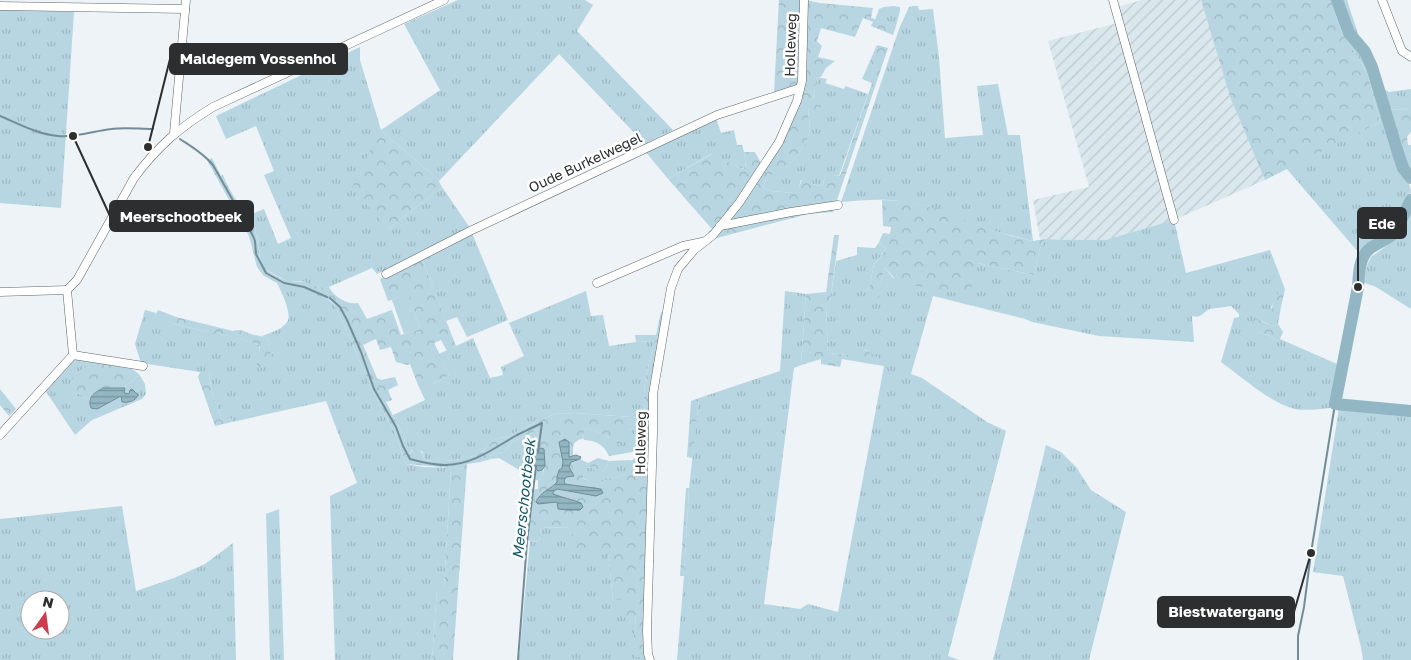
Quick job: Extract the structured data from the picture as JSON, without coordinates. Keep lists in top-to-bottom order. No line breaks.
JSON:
{"streets":{"street":["Holleweg","Oude Burkelwegel"]},"crossings":[["Holleweg","Oude Burkelwegel"]],"water":["Meerschootbeek"],"places":["Meerschootbeek","Maldegem Vossenhol","Ede","Biestwatergang"],"north":"top"}
